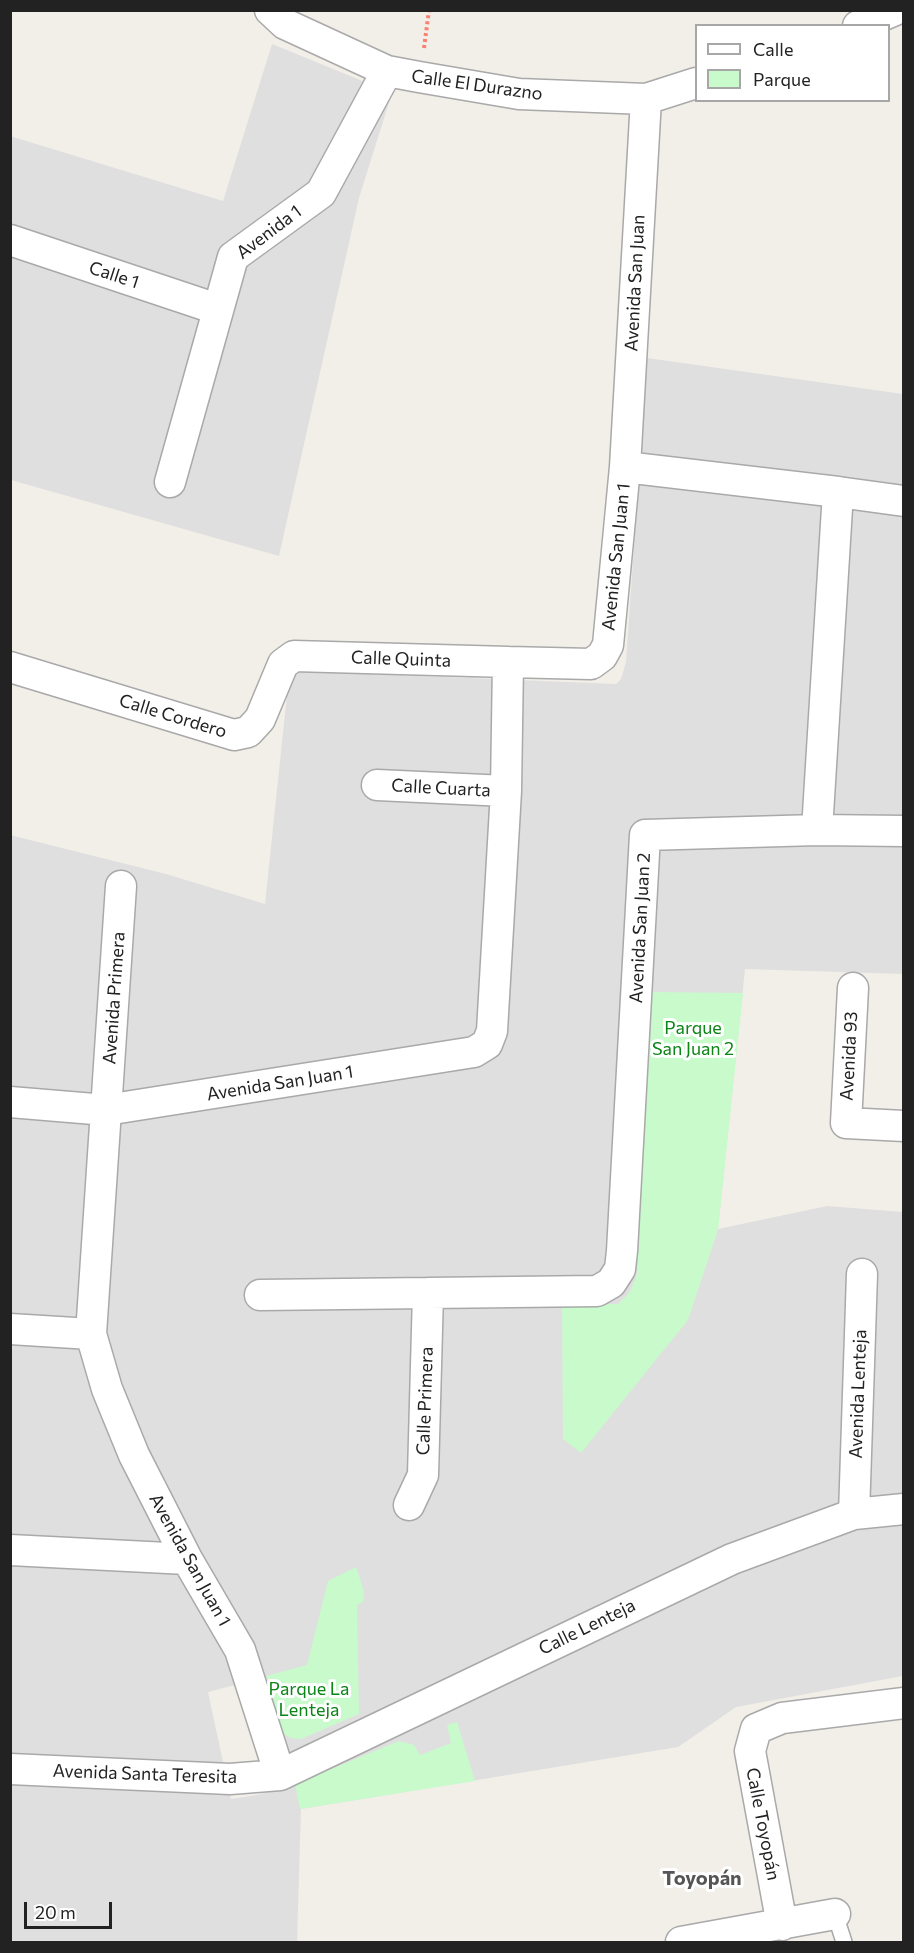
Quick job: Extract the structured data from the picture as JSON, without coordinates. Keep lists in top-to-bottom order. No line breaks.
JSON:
{"streets":{"street":["Calle El Durazno","Avenida 1","Calle 1","Avenida San Juan","Avenida San Juan 1","Calle Quinta","Calle Cordero","Calle Cuarta","Avenida San Juan 2","Avenida Primera","Avenida 93","Avenida Lenteja","Calle Primera","Calle Lenteja","Avenida Santa Teresita","Calle Toyopán"]},"crossings":[["Calle El Durazno","Avenida 1"],["Calle El Durazno","Avenida San Juan"],["Avenida 1","Calle 1"],["Avenida San Juan","Avenida San Juan 1"],["Avenida San Juan 1","Calle Quinta"],["Avenida San Juan 1","Calle Cuarta"],["Avenida San Juan 1","Avenida Primera"],["Avenida San Juan 1","Calle Lenteja"],["Avenida San Juan 1","Avenida Santa Teresita"],["Calle Quinta","Calle Cordero"],["Avenida San Juan 2","Calle Primera"],["Avenida Lenteja","Calle Lenteja"],["Calle Lenteja","Avenida Santa Teresita"]],"districts":["Toyopán"],"parks":["Parque San Juan 2","Parque La Lenteja"],"legend":["Calle","Parque"],"scale_bar":"20 m"}
